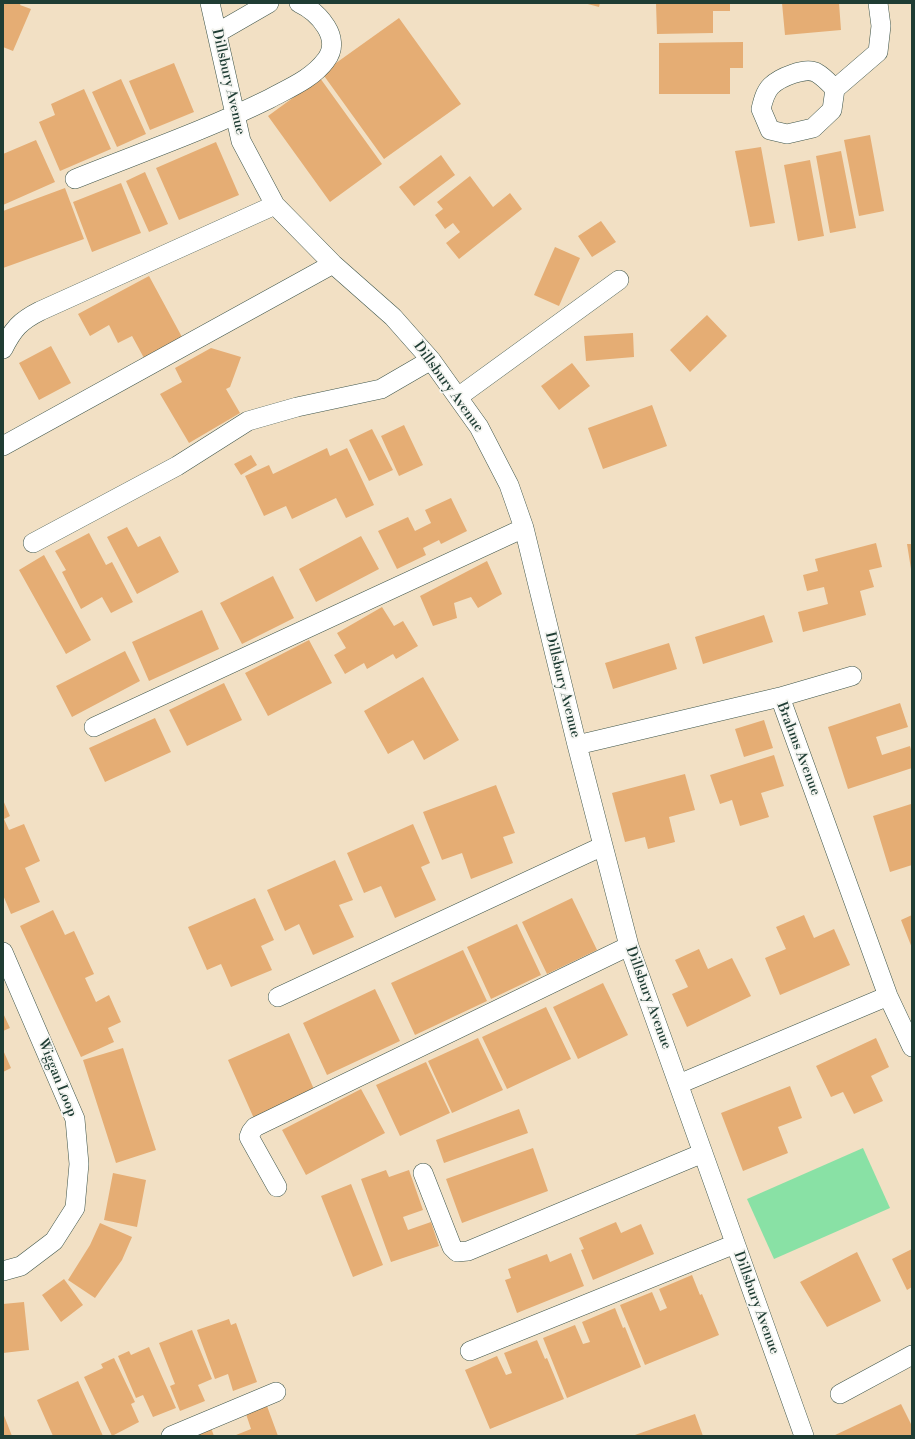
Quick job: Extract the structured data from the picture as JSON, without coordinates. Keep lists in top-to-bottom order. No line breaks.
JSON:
{"streets":{"street":["Dillsbury Avenue","Brahms Avenue","Wiggan Loop"]},"crossings":[["Dillsbury Avenue","Brahms Avenue"]]}
